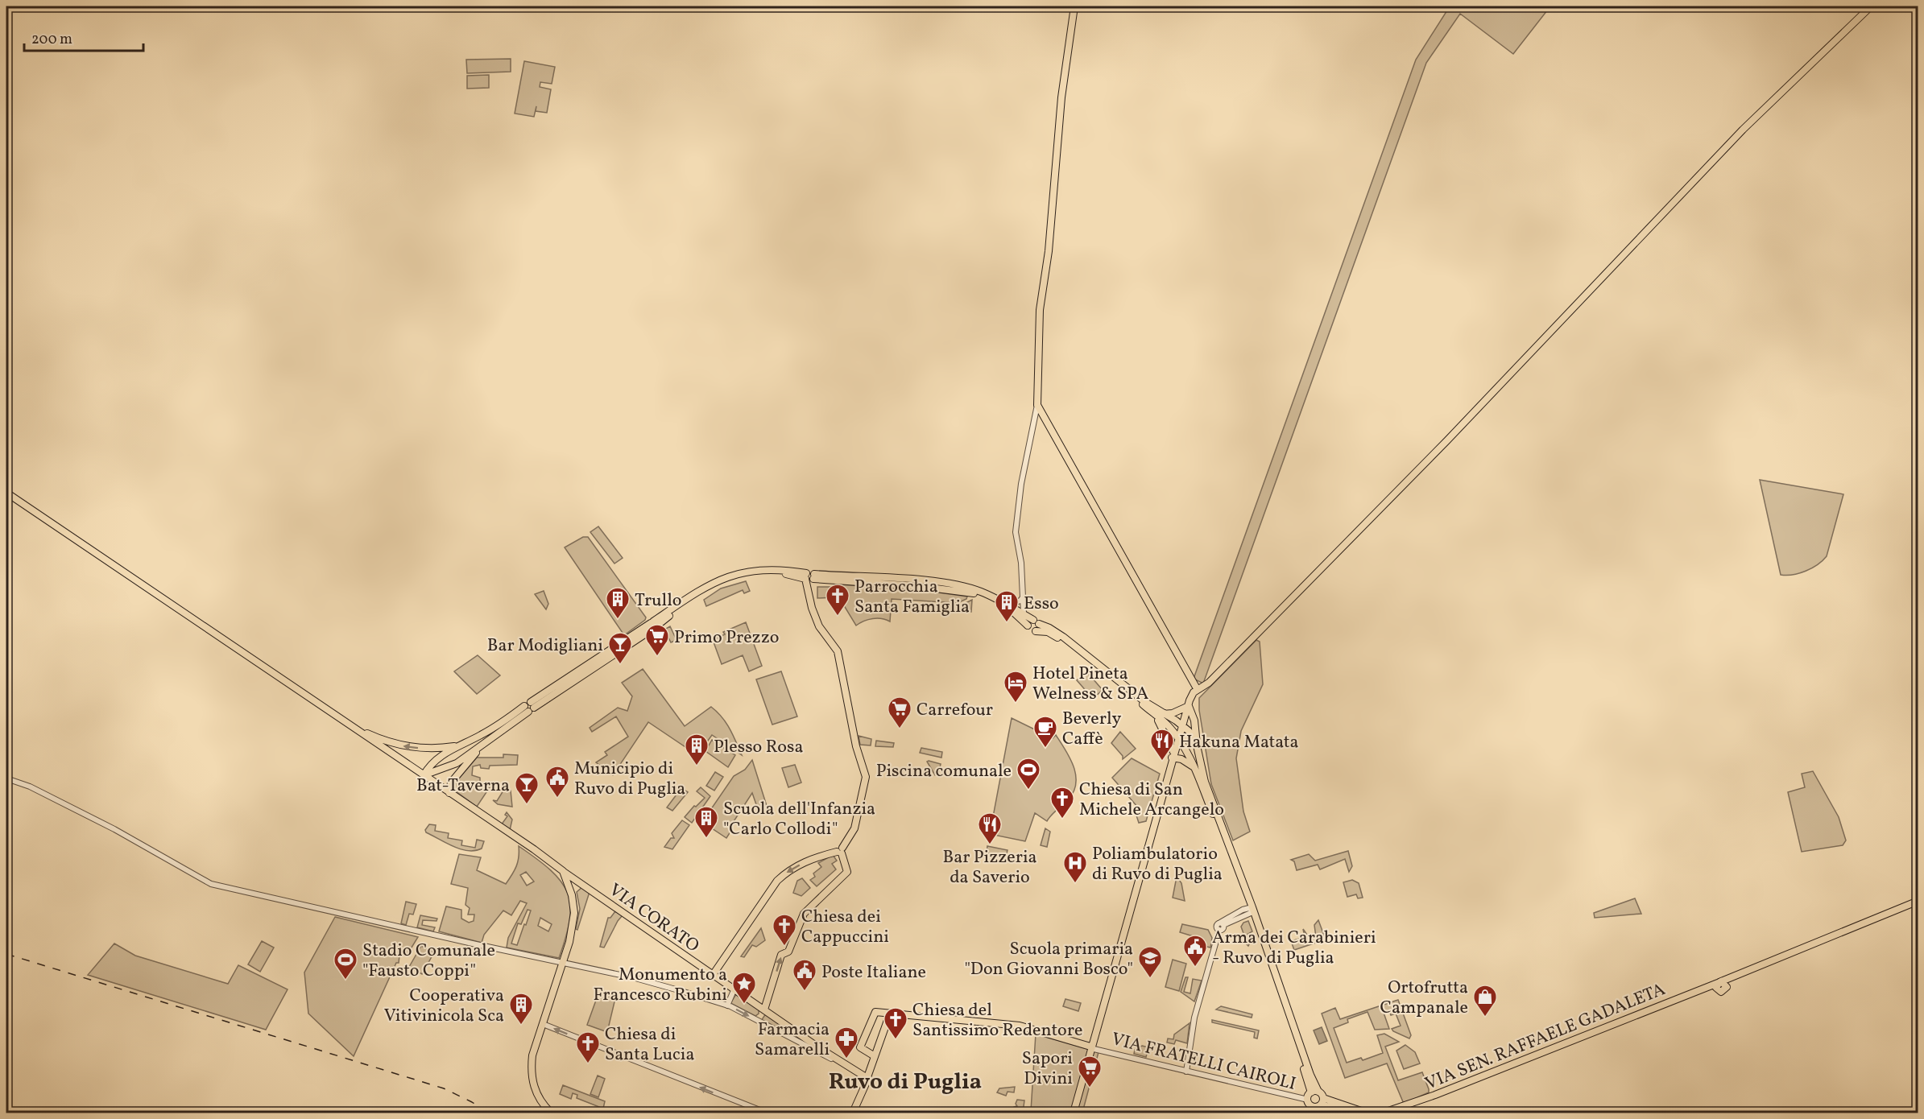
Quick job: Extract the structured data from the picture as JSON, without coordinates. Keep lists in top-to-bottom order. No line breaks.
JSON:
{"streets":{"main road":["VIA CORATO","VIA SEN. RAFFAELE GADALETA"],"street":["VIA FRATELLI CAIROLI"]},"districts":["Ruvo di Puglia"],"places":{"church":["Parrocchia Santa Famiglia","Chiesa di San Michele Arcangelo","Chiesa dei Cappuccini","Chiesa del Santissimo Redentore","Chiesa di Santa Lucia"],"building":["Trullo","Esso","Plesso Rosa","Scuola dell'Infanzia \"Carlo Collodi\"","Cooperativa Vitivinicola Sca"],"supermarket":["Primo Prezzo","Carrefour","Sapori Divini"],"bar":["Bar Modigliani","Bat-Taverna"],"hotel":["Hotel Pineta Welness & SPA"],"cafe":["Beverly Caffè"],"restaurant":["Hakuna Matata","Bar Pizzeria da Saverio"],"sports":["Piscina comunale","Stadio Comunale \"Fausto Coppi\""],"public building":["Municipio di Ruvo di Puglia","Arma dei Carabinieri - Ruvo di Puglia","Poste Italiane"],"hospital":["Poliambulatorio di Ruvo di Puglia"],"school or university":["Scuola primaria \"Don Giovanni Bosco\""],"place":["Monumento a Francesco Rubini"],"shop":["Ortofrutta Campanale"],"pharmacy":["Farmacia Samarelli"]},"scale_bar":"200 m"}
